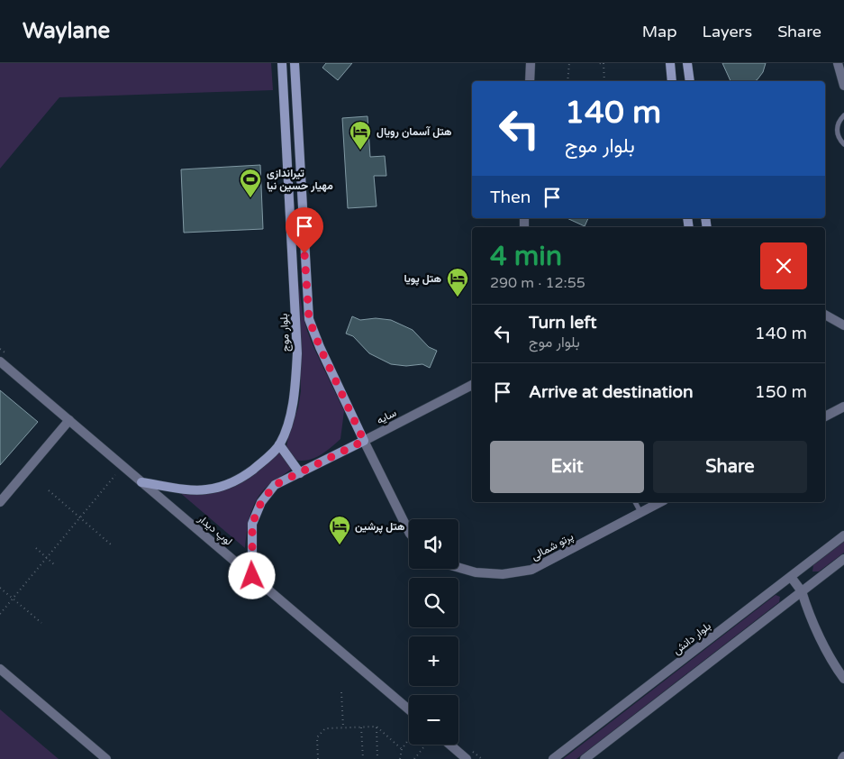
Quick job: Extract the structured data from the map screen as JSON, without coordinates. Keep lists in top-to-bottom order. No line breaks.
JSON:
{"streets":{"main road":["بلوار موج","سایه"],"street":["لوپ دیدار","پرتو شمالی","بلوار دانش"]},"crossings":[["بلوار موج","لوپ دیدار"],["سایه","لوپ دیدار"]],"places":{"hotel":["هتل آسمان رویال","هتل پویا","هتل پرشین"],"sports":["تیراندازی مهیار حسین نیا"]},"page":{"header":"Waylane","nav":["Map","Layers","Share"],"turn":["140 m","بلوار موج"],"then":"Then","heading":["4 min","290 m · 12:55"],"list":[{"name":"Turn left","note":"بلوار موج","value":"140 m"},{"name":"Arrive at destination","value":"150 m"}],"buttons":["Exit","Share"],"map_buttons":["+","−"]}}
